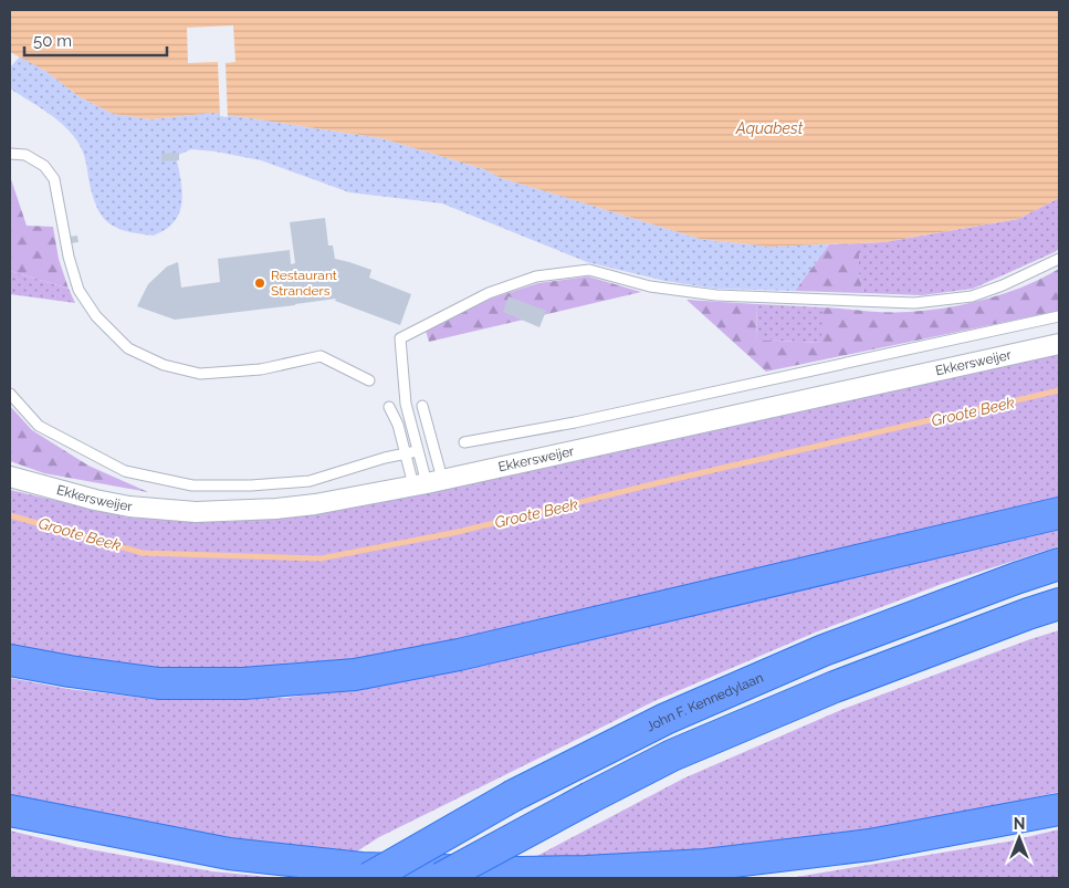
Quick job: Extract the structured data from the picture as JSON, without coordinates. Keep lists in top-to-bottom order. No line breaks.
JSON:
{"streets":{"highway":["John F. Kennedylaan"],"street":["Ekkersweijer"]},"water":["Aquabest","Groote Beek"],"places":["Restaurant Stranders"],"scale_bar":"50 m","north":"top"}
